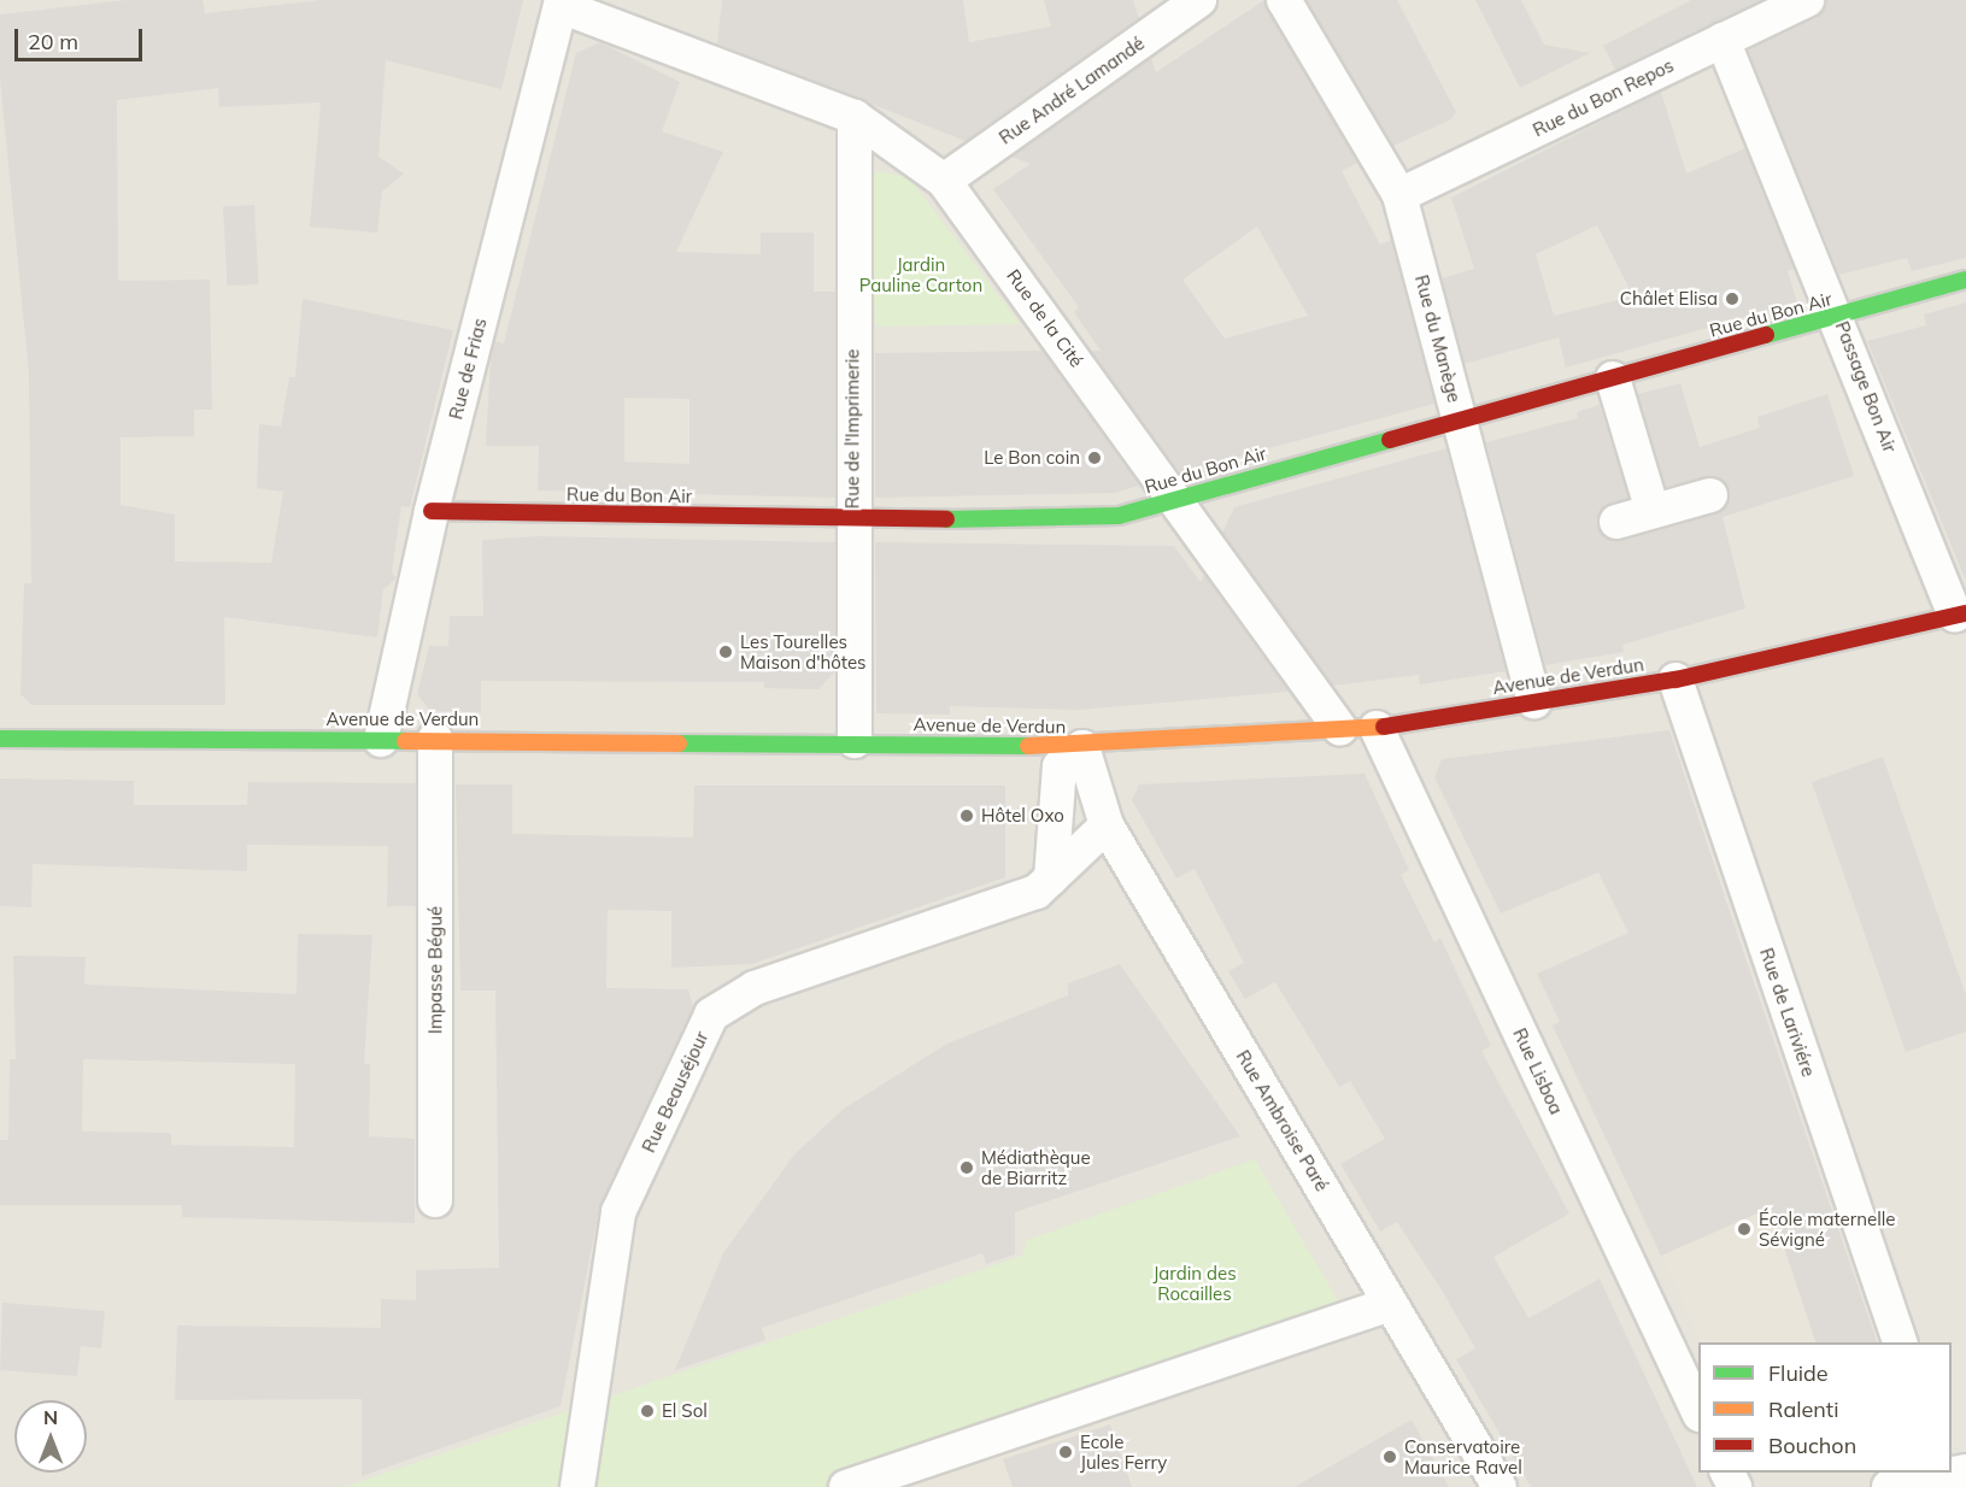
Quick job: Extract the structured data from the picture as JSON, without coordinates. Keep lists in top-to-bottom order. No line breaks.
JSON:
{"streets":{"main road":["Rue du Bon Air","Avenue de Verdun"],"street":["Rue André Lamandé","Rue du Bon Repos","Rue de la Cité","Rue du Manège","Rue de Frias","Passage Bon Air","Rue de l'Imprimerie","Impasse Bégué","Rue de Lariviére","Rue Lisboa","Rue Beauséjour","Rue Ambroise Paré"]},"crossings":[["Rue André Lamandé","Rue de la Cité"],["Rue du Bon Repos","Rue du Manège"],["Rue du Bon Repos","Passage Bon Air"],["Rue du Bon Air","Rue de la Cité"],["Rue du Bon Air","Rue du Manège"],["Rue du Bon Air","Rue de Frias"],["Rue du Bon Air","Passage Bon Air"],["Rue du Bon Air","Rue de l'Imprimerie"],["Rue de la Cité","Rue de Frias"],["Rue de la Cité","Rue de l'Imprimerie"],["Rue de la Cité","Avenue de Verdun"],["Rue du Manège","Avenue de Verdun"],["Rue de Frias","Avenue de Verdun"],["Passage Bon Air","Avenue de Verdun"],["Rue de l'Imprimerie","Avenue de Verdun"],["Avenue de Verdun","Impasse Bégué"],["Avenue de Verdun","Rue de Lariviére"],["Avenue de Verdun","Rue Lisboa"],["Avenue de Verdun","Rue Ambroise Paré"],["Rue Beauséjour","Rue Ambroise Paré"]],"parks":["Jardin Pauline Carton","Jardin des Rocailles"],"places":["Châlet Elisa","Le Bon coin","Les Tourelles Maison d'hôtes","Hôtel Oxo","Médiathèque de Biarritz","École maternelle Sévigné","El Sol","Ecole Jules Ferry","Conservatoire Maurice Ravel"],"legend":["Fluide","Ralenti","Bouchon"],"scale_bar":"20 m","north":"top"}
